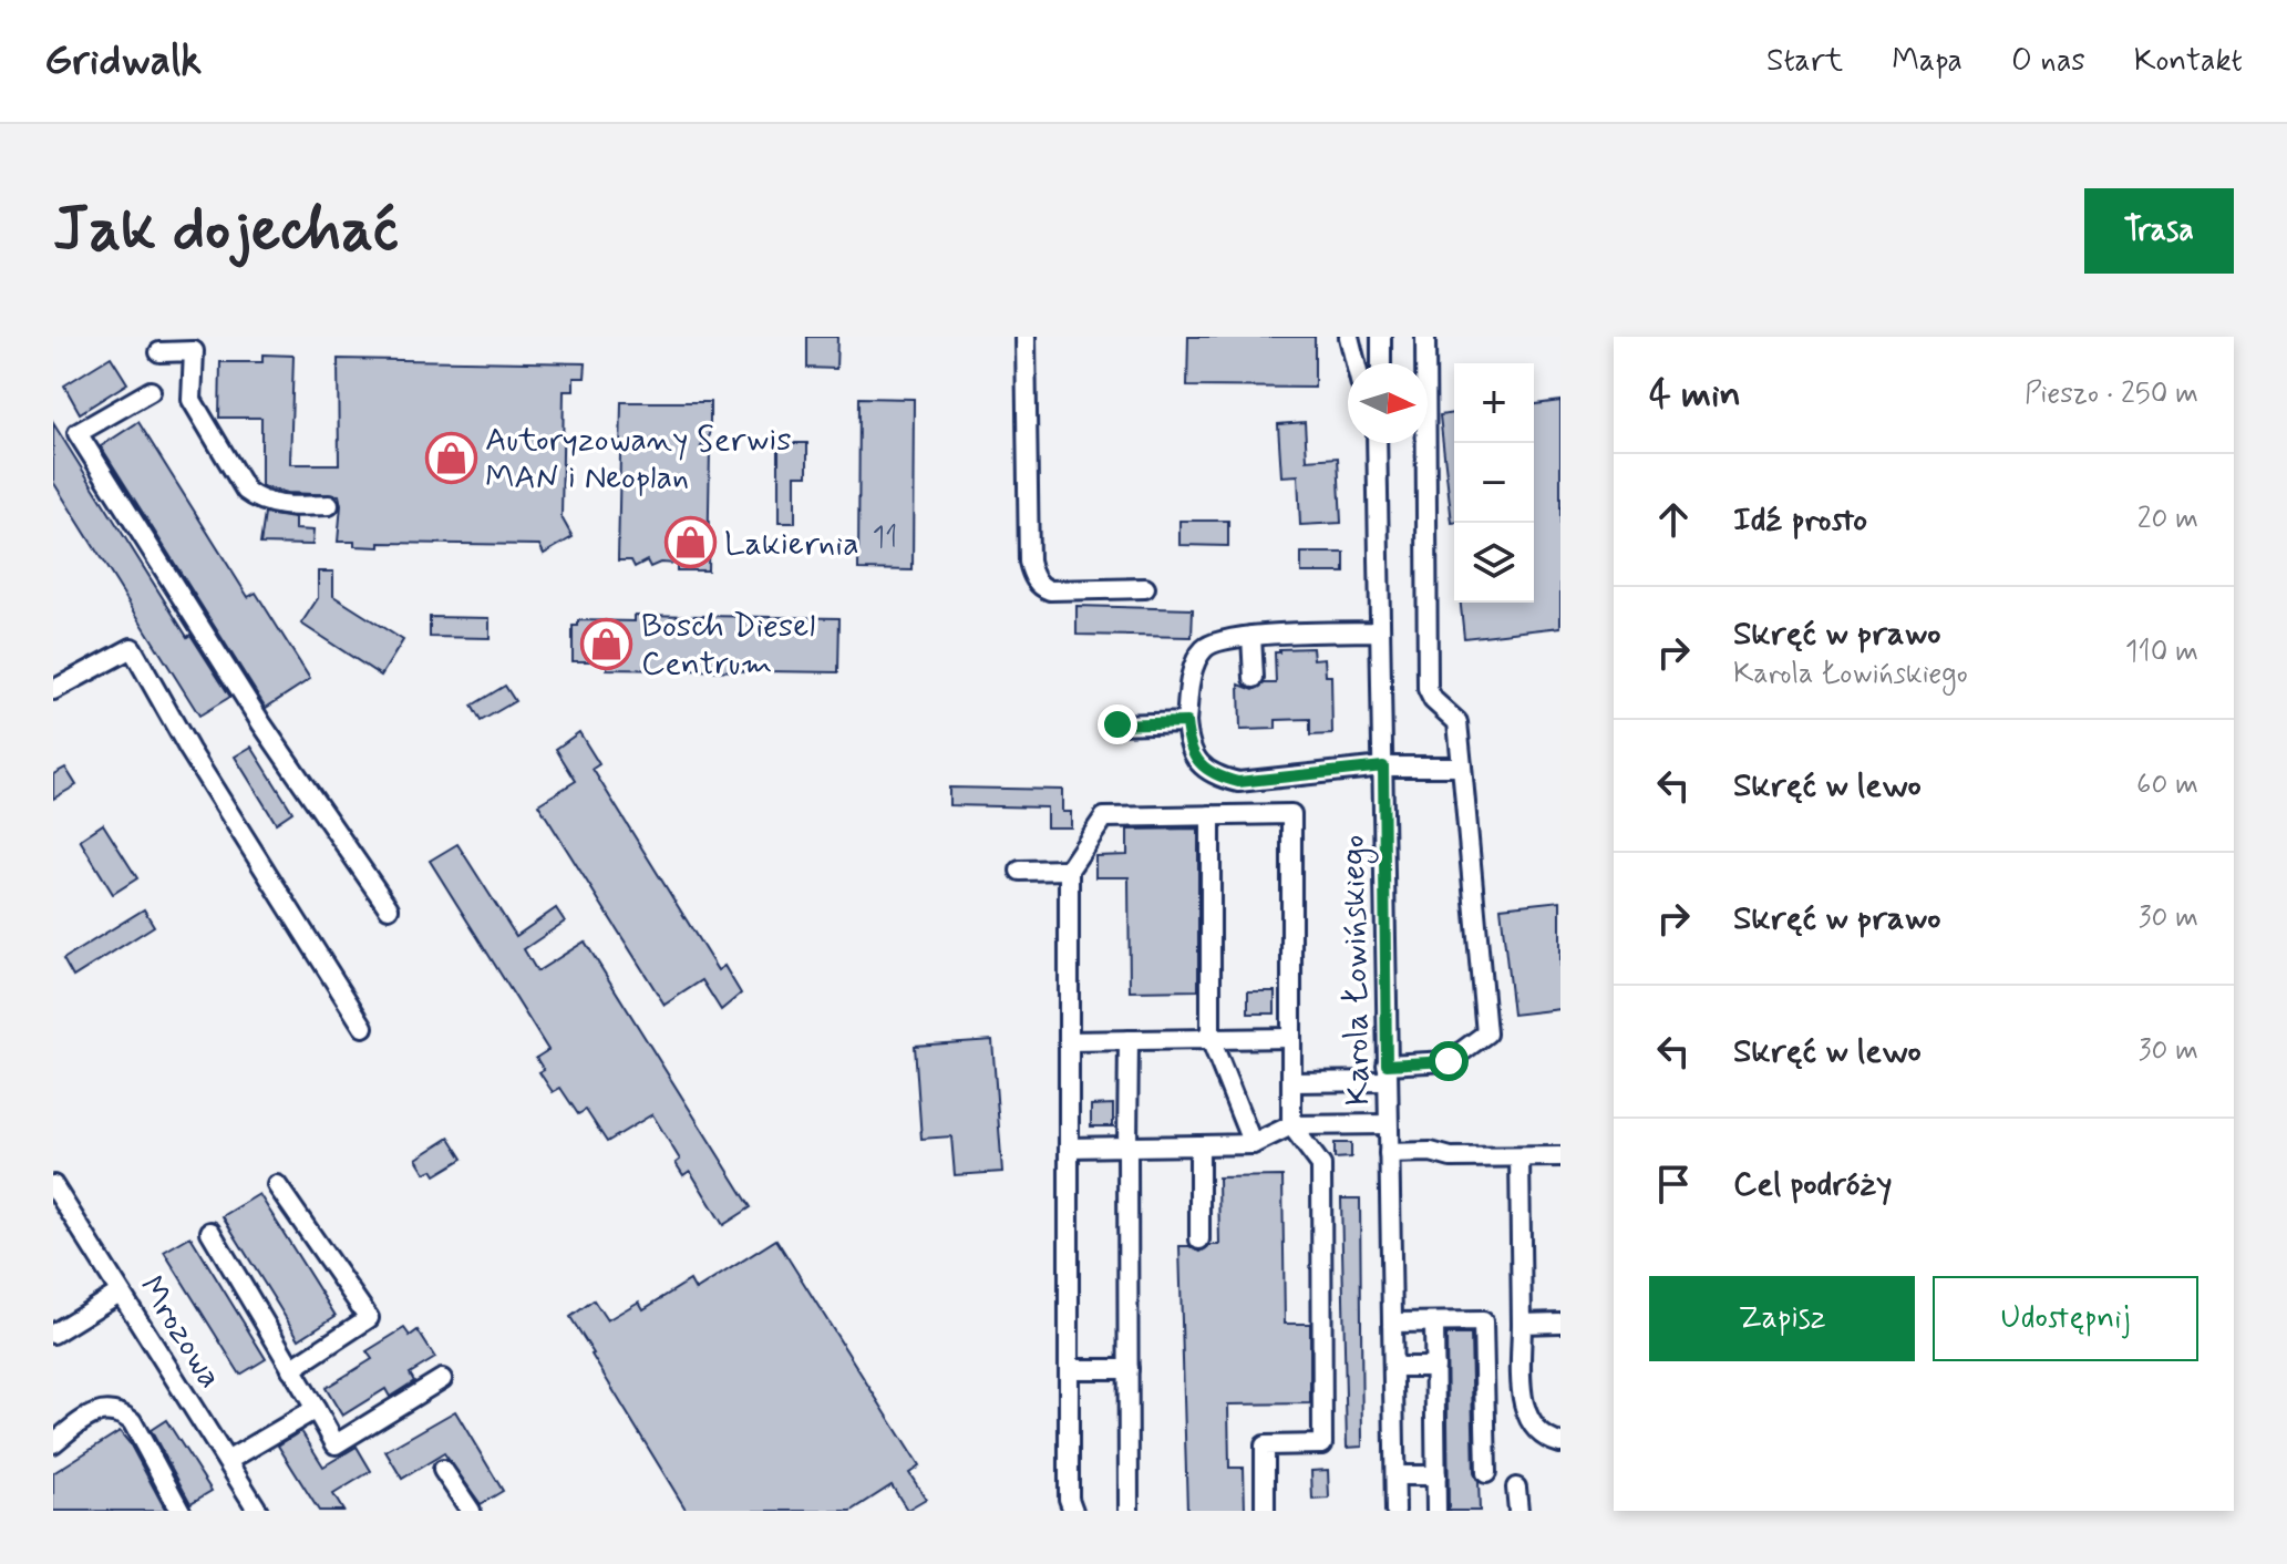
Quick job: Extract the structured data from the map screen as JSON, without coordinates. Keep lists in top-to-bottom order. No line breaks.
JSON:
{"streets":{"street":["Karola Łowińskiego","Mrozowa"]},"places":{"shop":["Autoryzowany Serwis MAN i Neoplan","Lakiernia","Bosch Diesel Centrum"]},"house_numbers":["11"],"north":"right","page":{"header":"Gridwalk","nav":["Start","Mapa","O nas","Kontakt"],"buttons":["Trasa",["Zapisz","Udostępnij"]],"title":"Jak dojechać","heading":["4 min","Pieszo · 250 m"],"map_buttons":["+","−"],"list":[["Idź prosto","20 m"],["Skręć w prawo","Karola Łowińskiego","110 m"],["Skręć w lewo","60 m"],["Skręć w prawo","30 m"],["Skręć w lewo","30 m"],"Cel podróży"]}}
